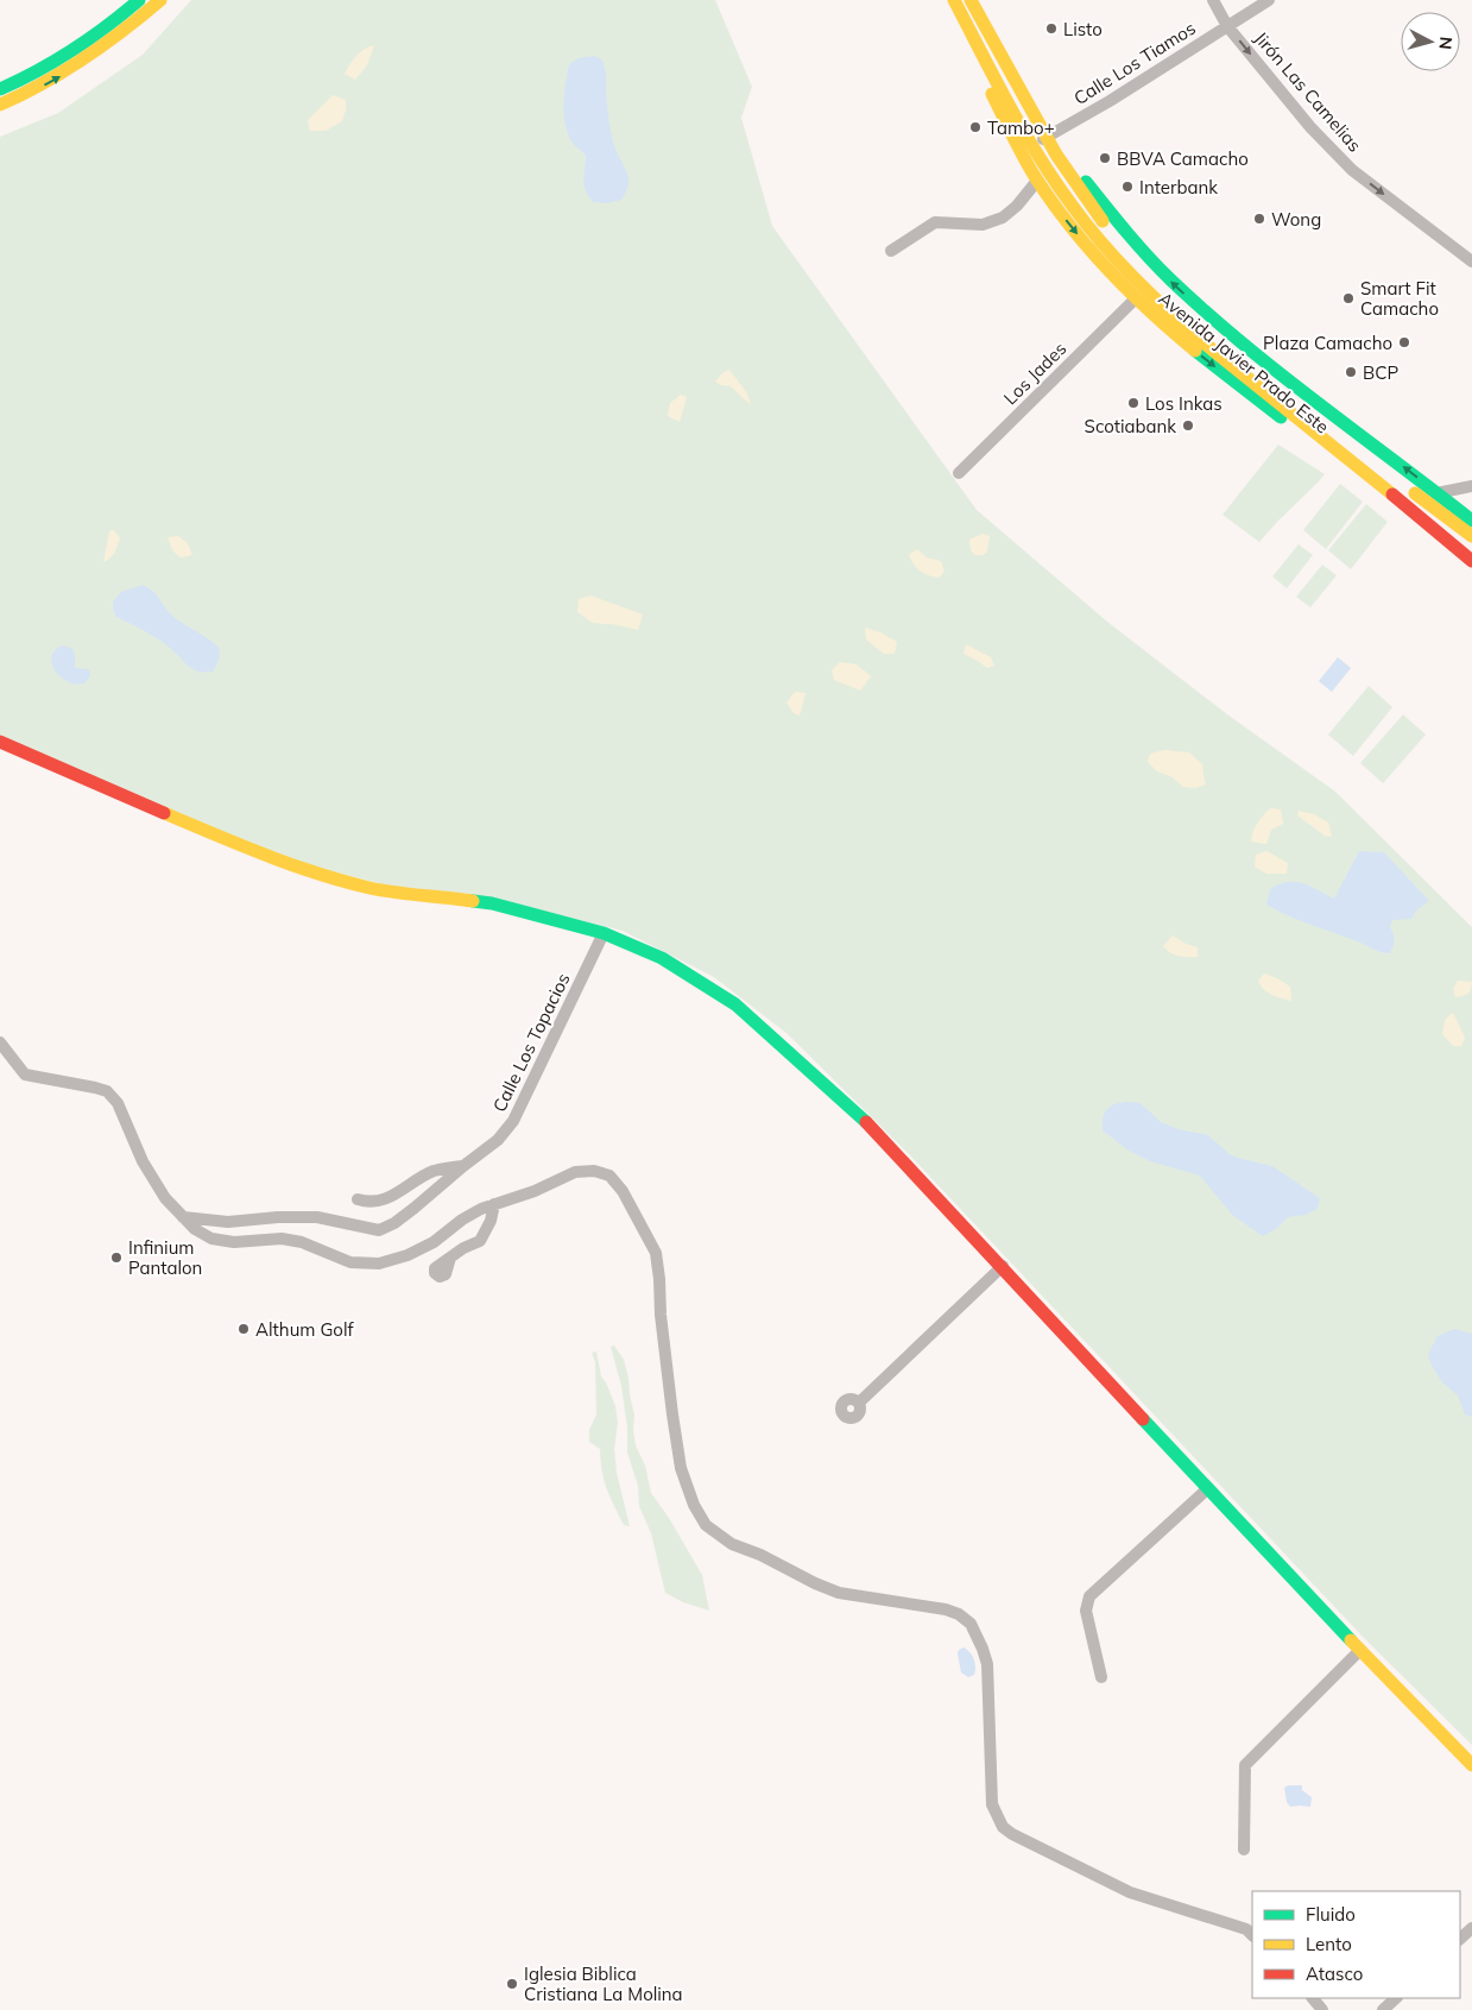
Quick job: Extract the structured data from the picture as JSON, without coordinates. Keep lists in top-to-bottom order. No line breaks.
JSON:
{"streets":{"main road":["Avenida Javier Prado Este"],"street":["Calle Los Tiamos","Jirón Las Camelias","Los Jades","Calle Los Topacios"]},"crossings":[["Calle Los Tiamos","Jirón Las Camelias"],["Calle Los Tiamos","Avenida Javier Prado Este"],["Avenida Javier Prado Este","Los Jades"]],"one_way":["Jirón Las Camelias"],"places":["Listo","Tambo+","BBVA Camacho","Interbank","Wong","Smart Fit Camacho","Plaza Camacho","BCP","Los Inkas","Scotiabank","Infinium Pantalon","Althum Golf","Iglesia Biblica Cristiana La Molina"],"legend":["Fluido","Lento","Atasco"],"north":"right"}
